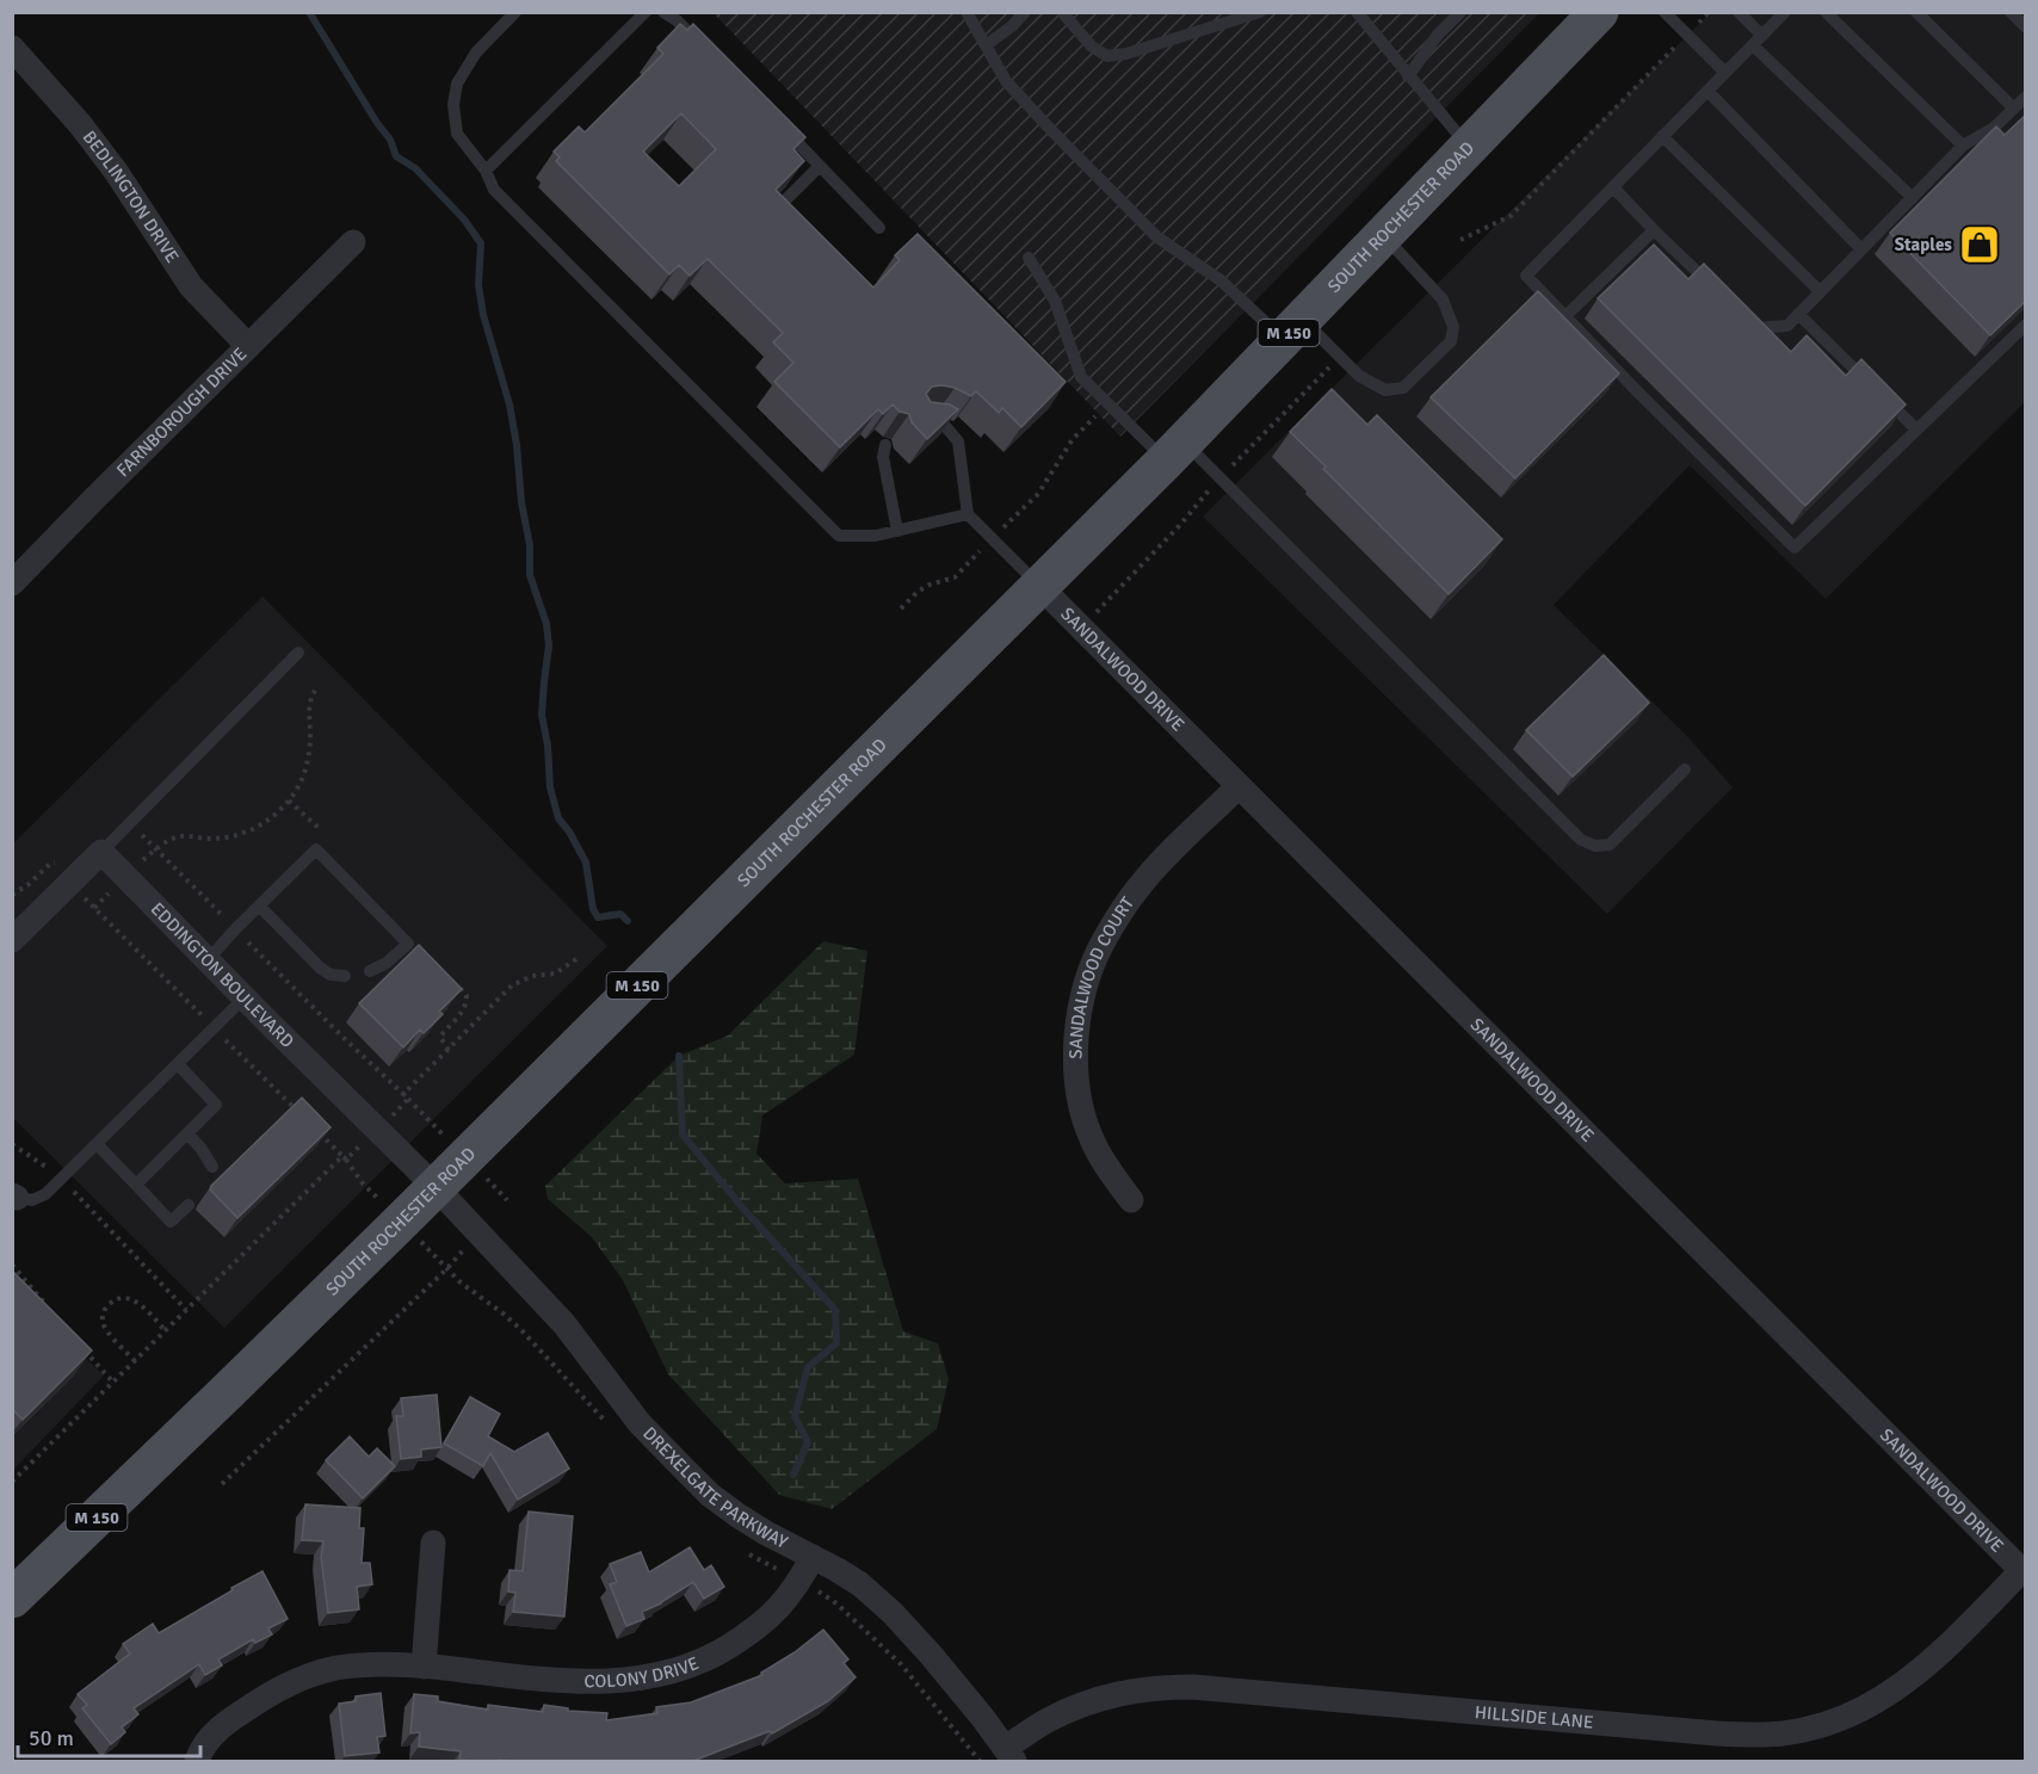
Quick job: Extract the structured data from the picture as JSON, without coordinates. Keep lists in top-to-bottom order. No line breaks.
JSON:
{"streets":{"main road":["SOUTH ROCHESTER ROAD","M 150"],"street":["BEDLINGTON DRIVE","FARNBOROUGH DRIVE","SANDALWOOD DRIVE","EDDINGTON BOULEVARD","SANDALWOOD COURT","DREXELGATE PARKWAY","COLONY DRIVE","HILLSIDE LANE"]},"crossings":[["BEDLINGTON DRIVE","FARNBOROUGH DRIVE"],["SOUTH ROCHESTER ROAD","SANDALWOOD DRIVE"],["SOUTH ROCHESTER ROAD","EDDINGTON BOULEVARD"],["SOUTH ROCHESTER ROAD","DREXELGATE PARKWAY"],["SANDALWOOD DRIVE","SANDALWOOD COURT"],["SANDALWOOD DRIVE","HILLSIDE LANE"],["EDDINGTON BOULEVARD","DREXELGATE PARKWAY"],["DREXELGATE PARKWAY","COLONY DRIVE"],["DREXELGATE PARKWAY","HILLSIDE LANE"]],"places":{"shop":["Staples"]},"scale_bar":"50 m"}
